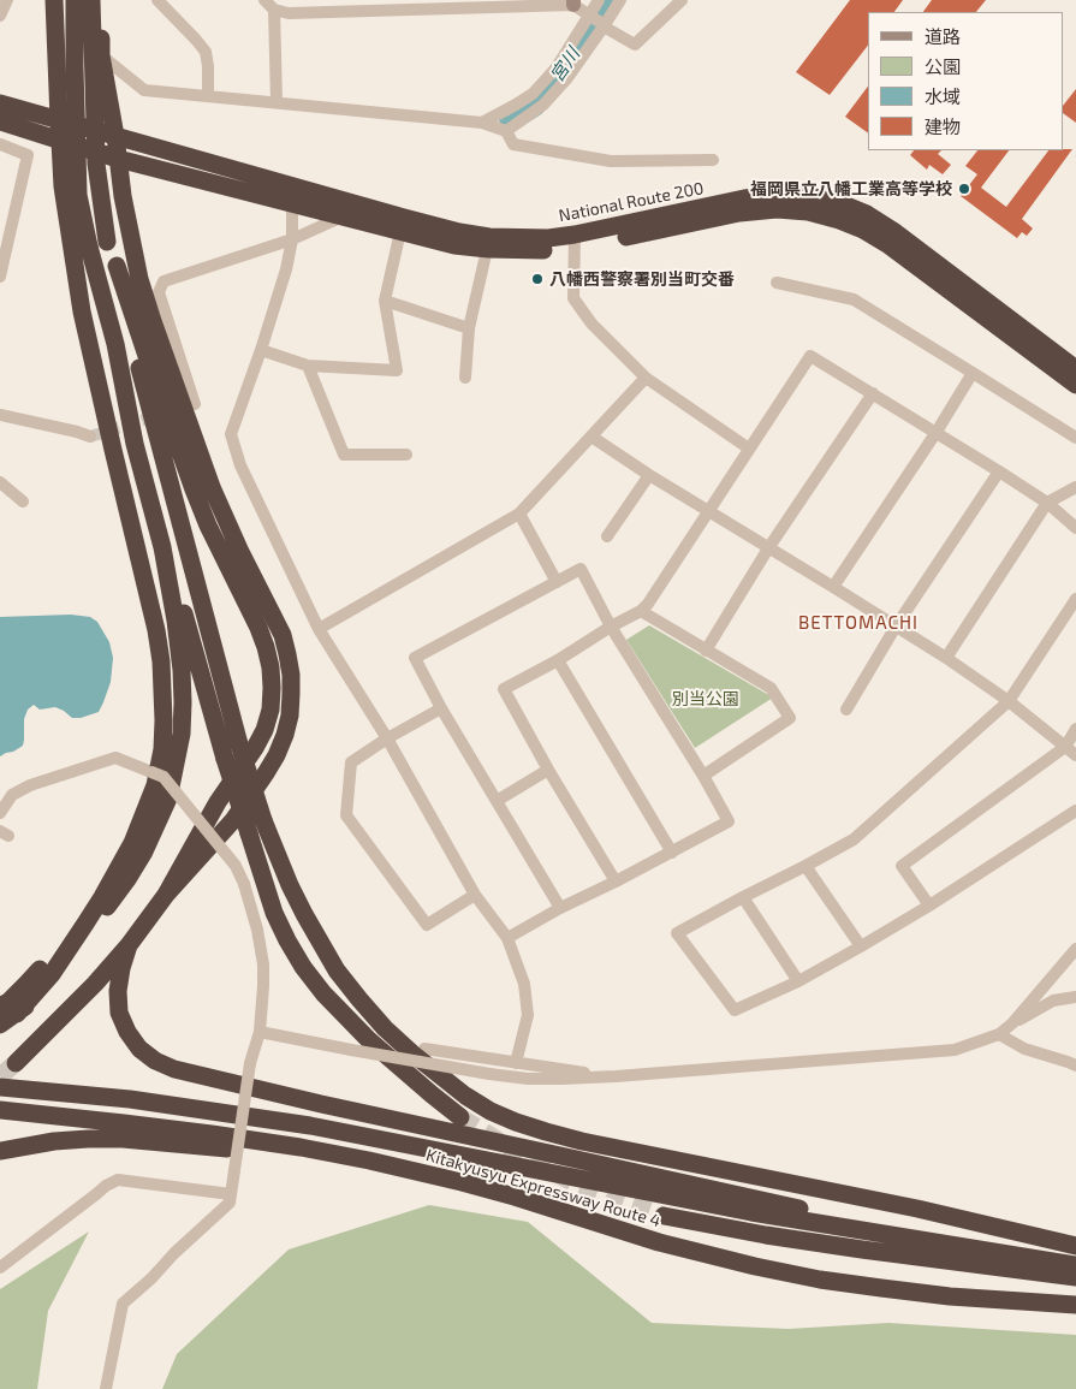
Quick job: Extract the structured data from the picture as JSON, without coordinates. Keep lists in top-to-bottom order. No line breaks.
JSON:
{"streets":{"highway":["National Route 200","Kitakyusyu Expressway Route 4"]},"districts":["BETTOMACHI"],"water":["宮川"],"parks":["別当公園"],"places":["福岡県立八幡工業高等学校","八幡西警察署別当町交番"],"legend":["道路","公園","水域","建物"]}
